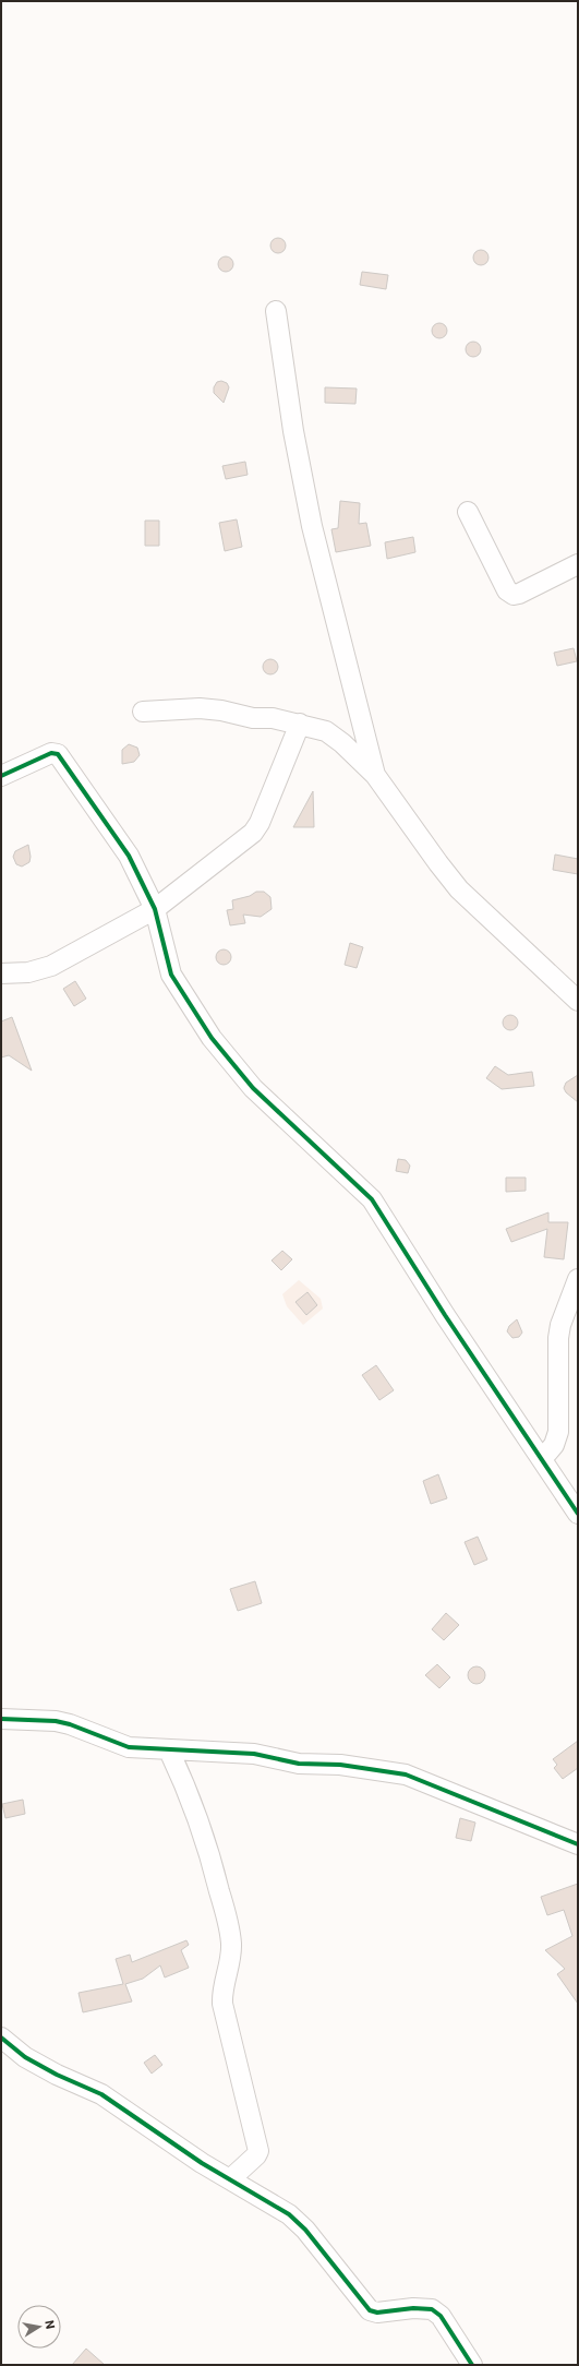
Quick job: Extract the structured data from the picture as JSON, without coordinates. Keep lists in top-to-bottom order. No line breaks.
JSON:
{"north":"right"}
